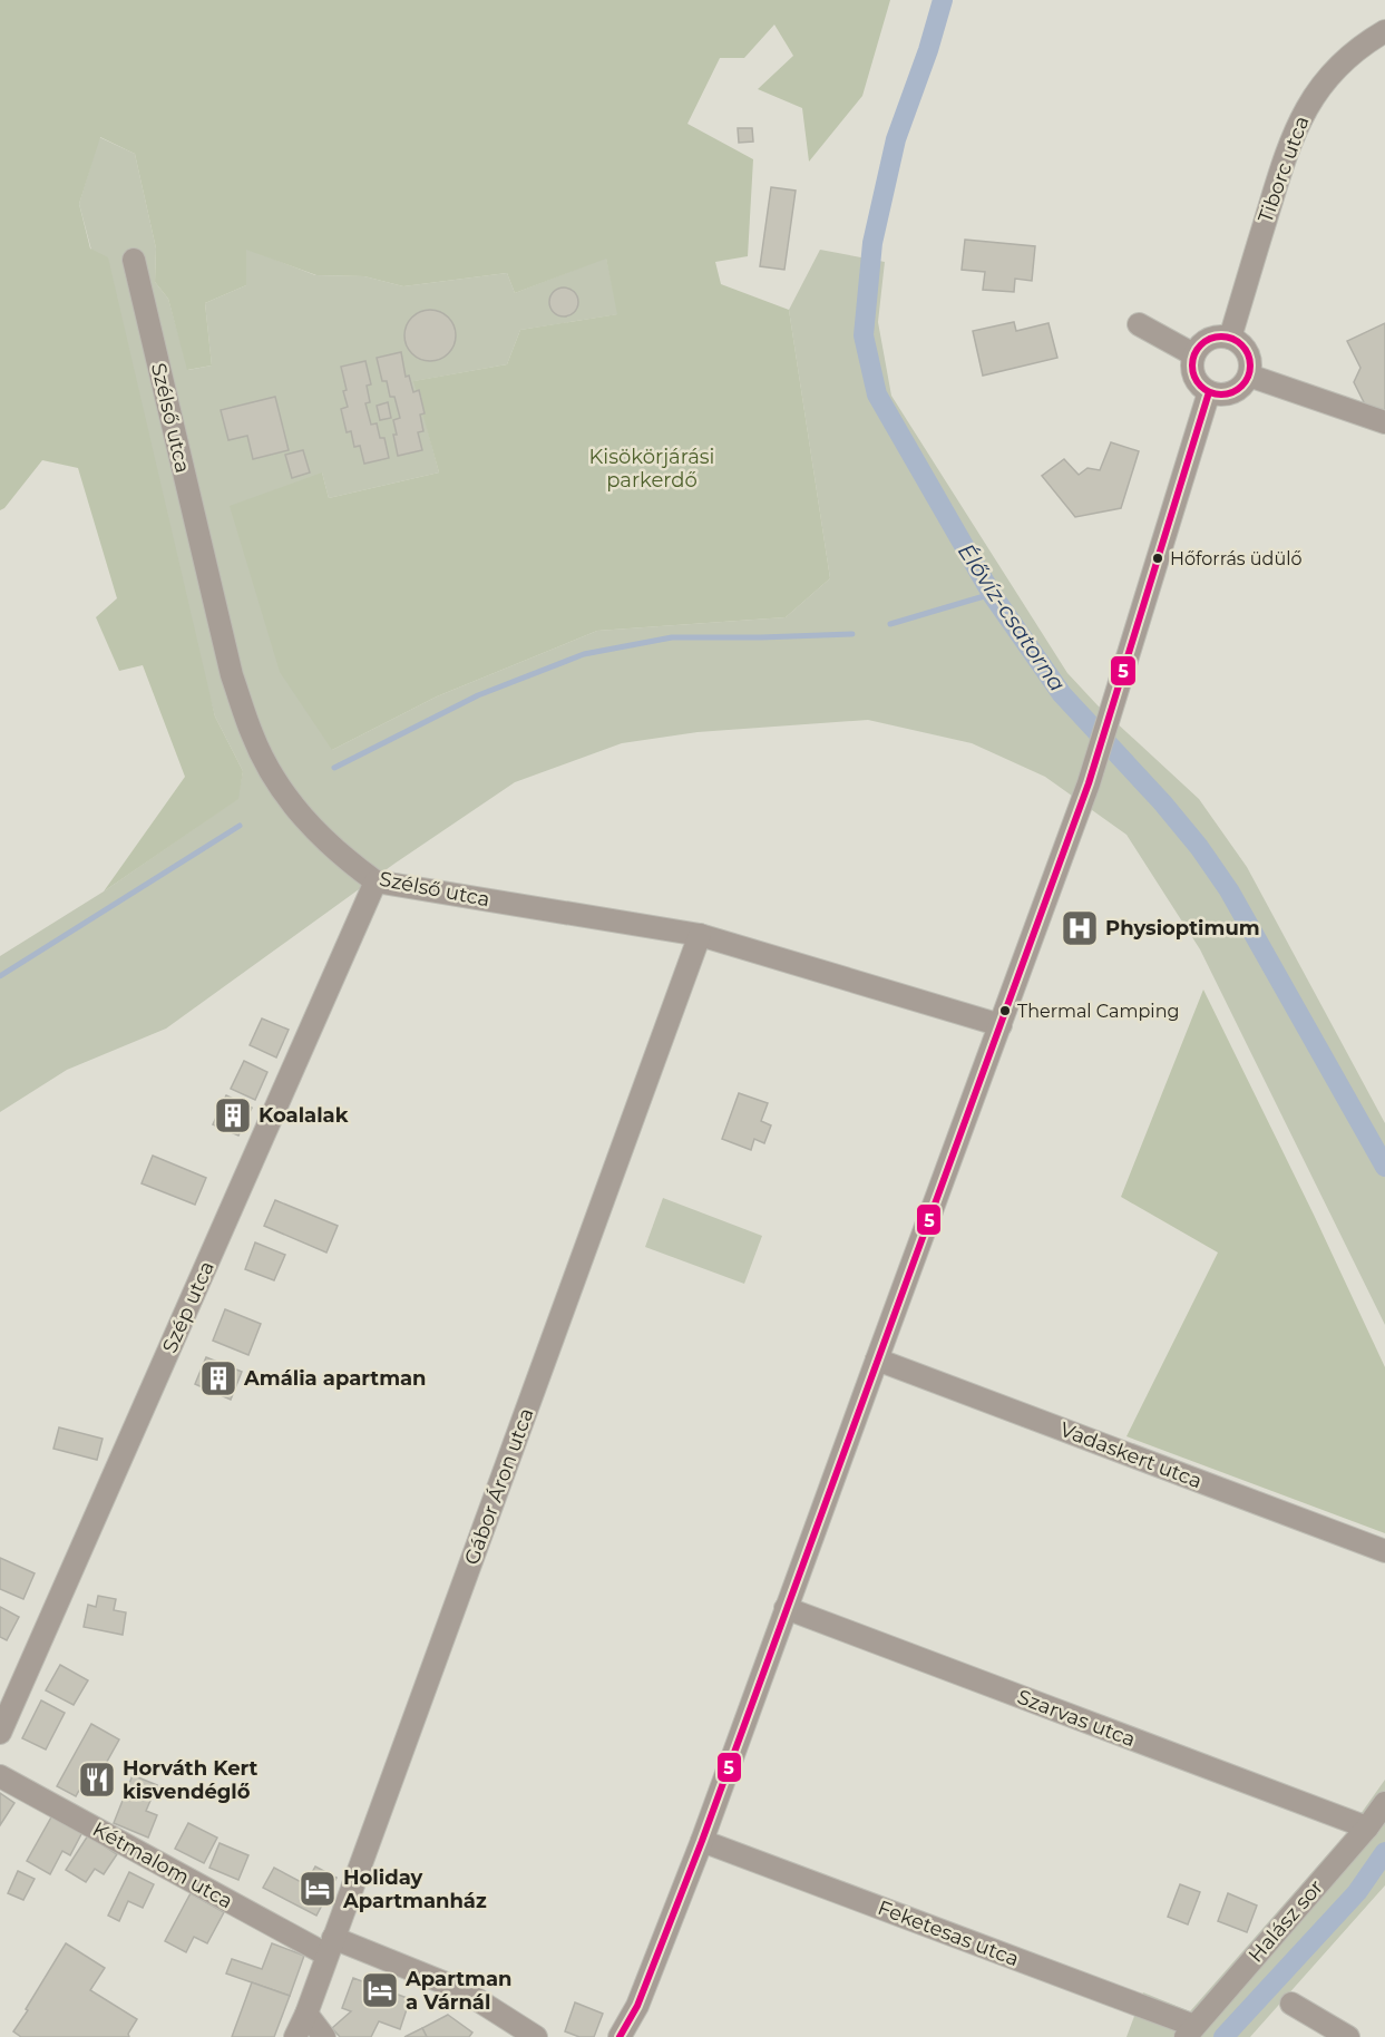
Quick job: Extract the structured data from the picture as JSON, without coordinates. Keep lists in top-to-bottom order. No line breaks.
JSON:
{"streets":{"street":["Tiborc utca","Szélső utca","Szép utca","Vadaskert utca","Gábor Áron utca","Szarvas utca","Kétmalom utca","Halász sor","Feketesas utca"]},"crossings":[["Szélső utca","Szép utca"],["Szélső utca","Gábor Áron utca"],["Gábor Áron utca","Kétmalom utca"],["Szarvas utca","Halász sor"],["Halász sor","Feketesas utca"]],"water":["Élővíz-csatorna"],"parks":["Kisökörjárási parkerdő"],"places":{"other":["Hőforrás üdülő","Thermal Camping"],"hospital":["Physioptimum"],"building":["Koalalak","Amália apartman"],"restaurant":["Horváth Kert kisvendéglő"],"hotel":["Holiday Apartmanház","Apartman a Várnál"]},"lines":["transit line 5"]}
